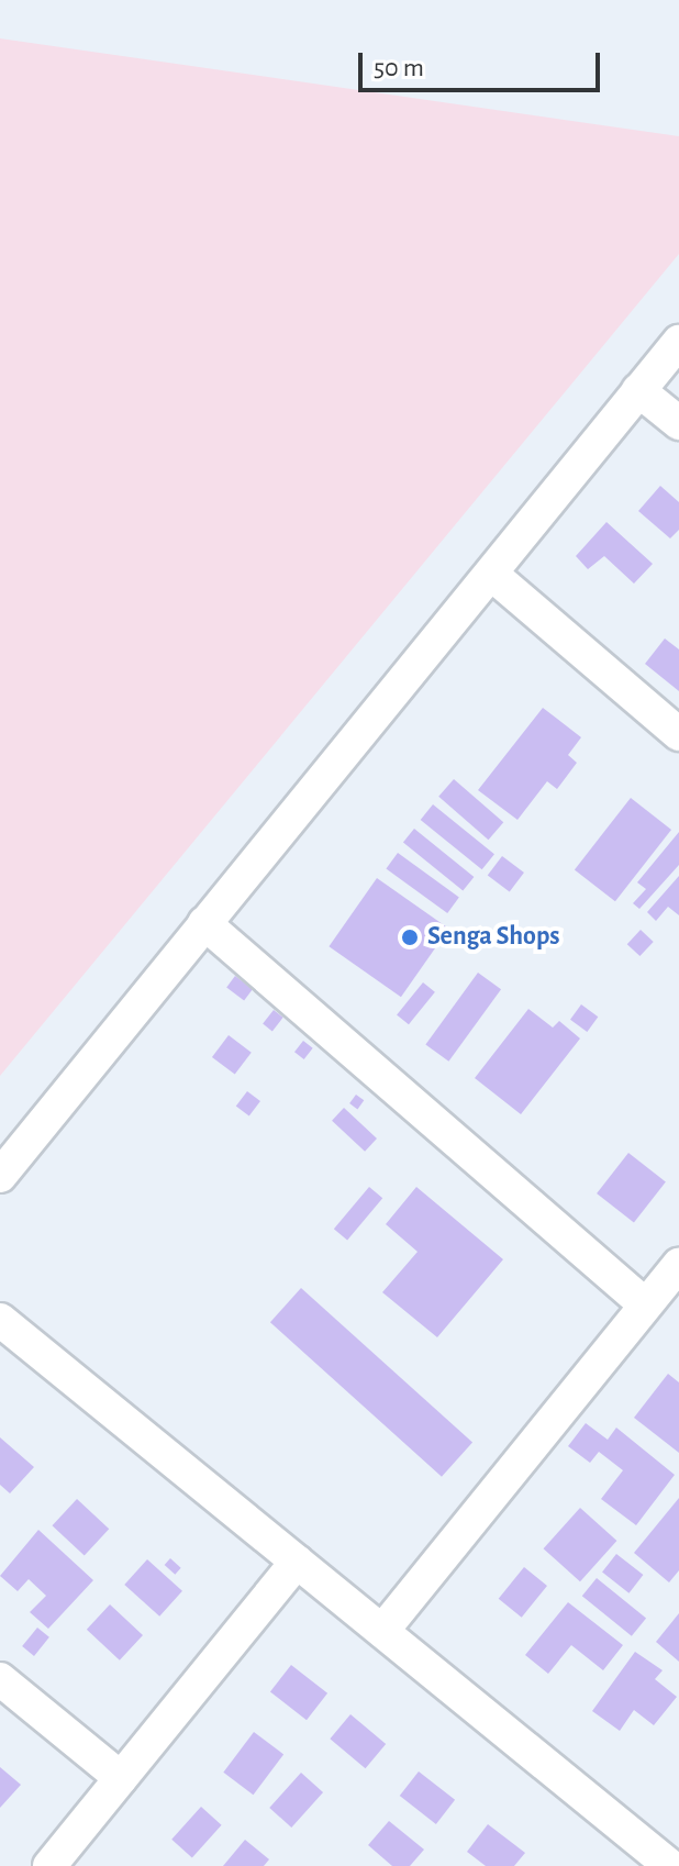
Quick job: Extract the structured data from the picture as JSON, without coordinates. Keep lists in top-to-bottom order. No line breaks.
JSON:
{"places":["Senga Shops"],"scale_bar":"50 m"}
